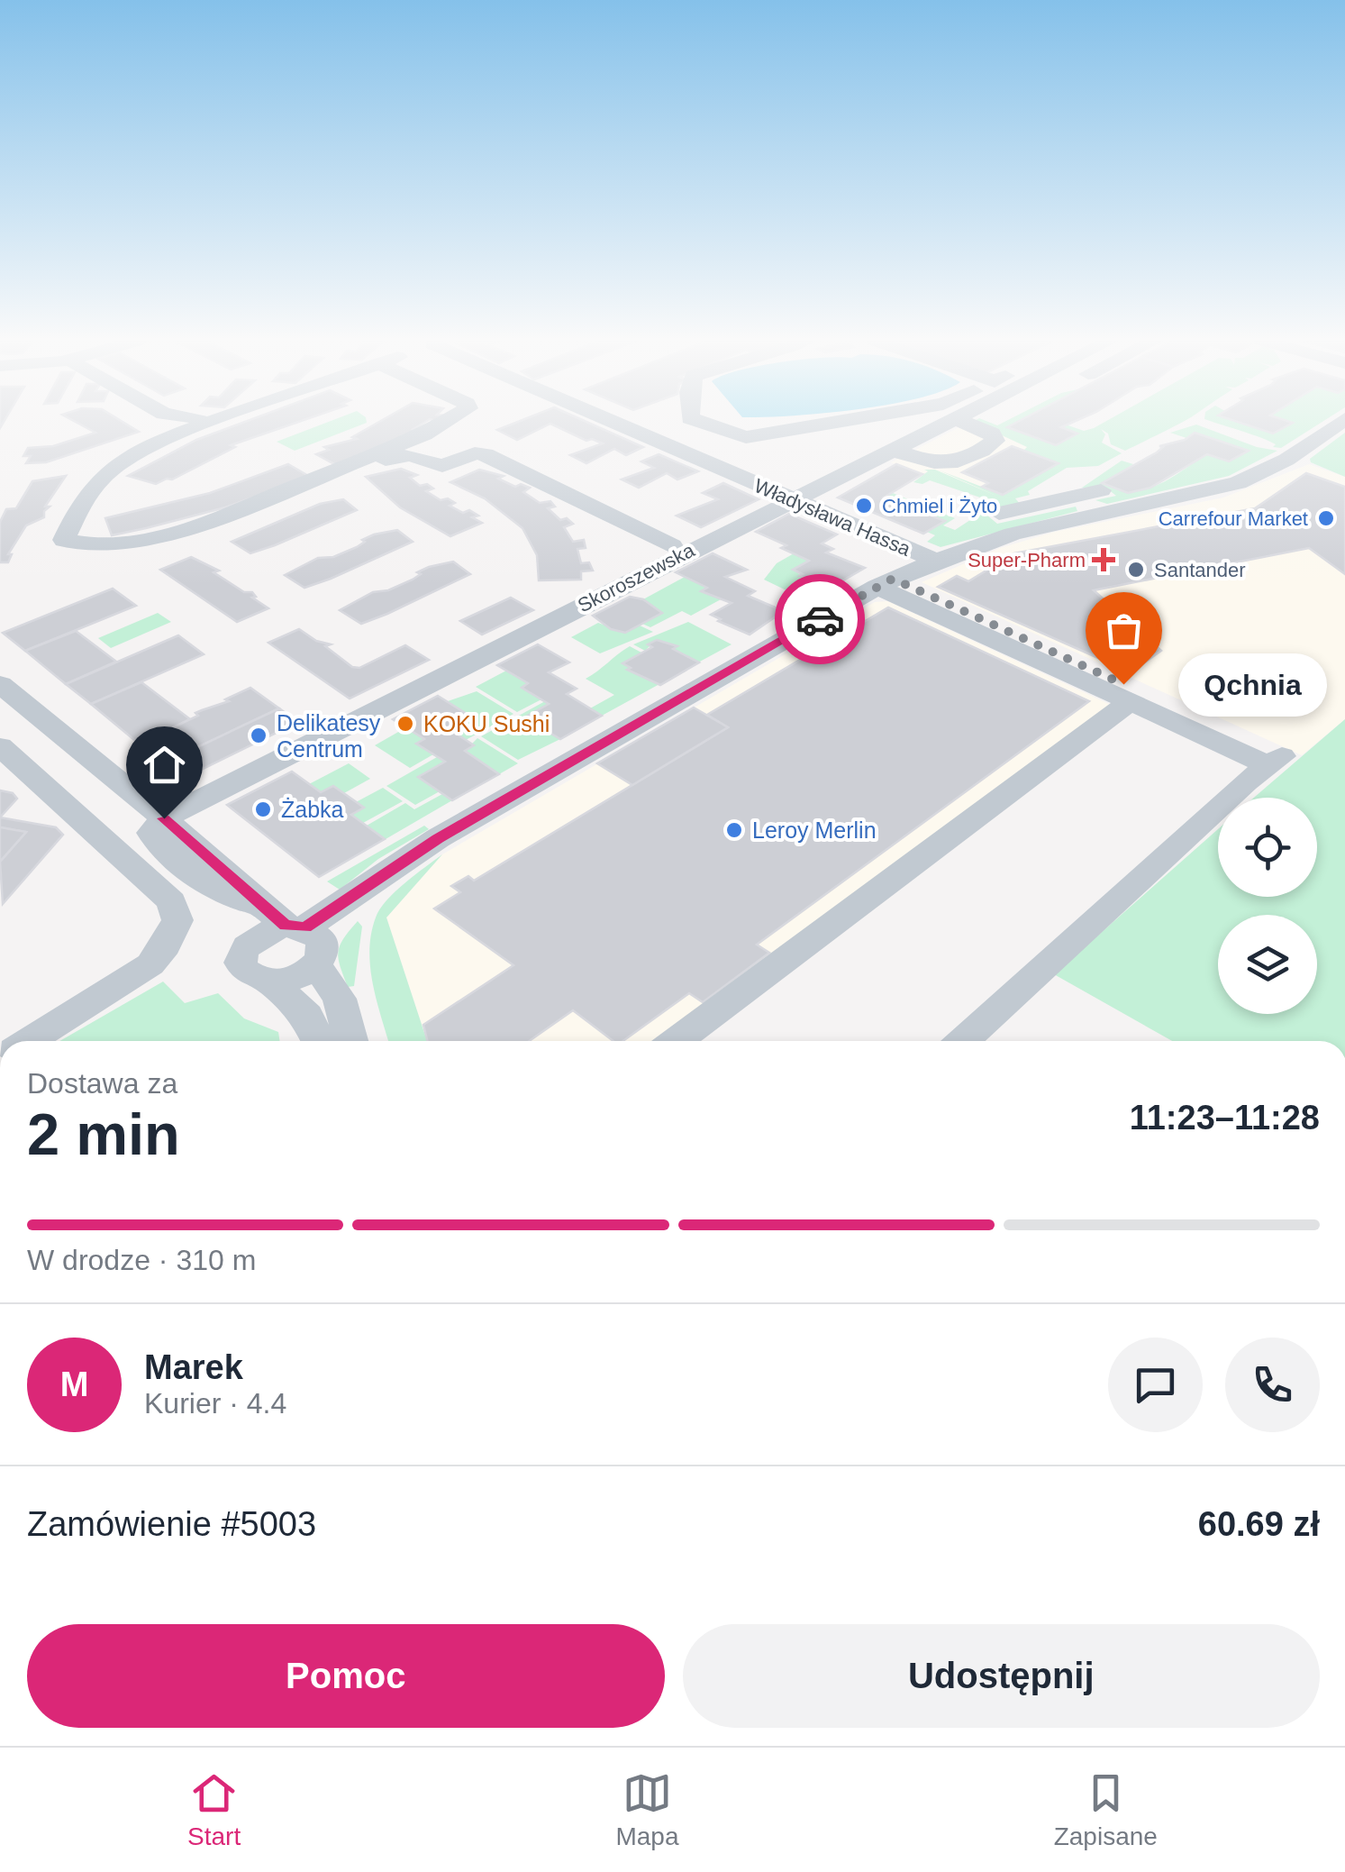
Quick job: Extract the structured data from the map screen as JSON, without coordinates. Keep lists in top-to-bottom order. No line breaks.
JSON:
{"streets":{"street":["Władysława Hassa","Skoroszewska"]},"crossings":[["Władysława Hassa","Skoroszewska"]],"places":{"other":["Chmiel i Żyto","Carrefour Market","Santander","Qchnia","KOKU Sushi","Delikatesy Centrum","Żabka","Leroy Merlin"],"health":["Super-Pharm"]},"page":{"bubble":"Qchnia","heading":["2 min","Dostawa za","11:23–11:28"],"panel":["Marek","Kurier · 4.4","Zamówienie #5003","60.69 zł"],"bar":"W drodze · 310 m","round":"M","buttons":["Pomoc","Udostępnij"],"tabs":["Start","Mapa","Zapisane"]}}
